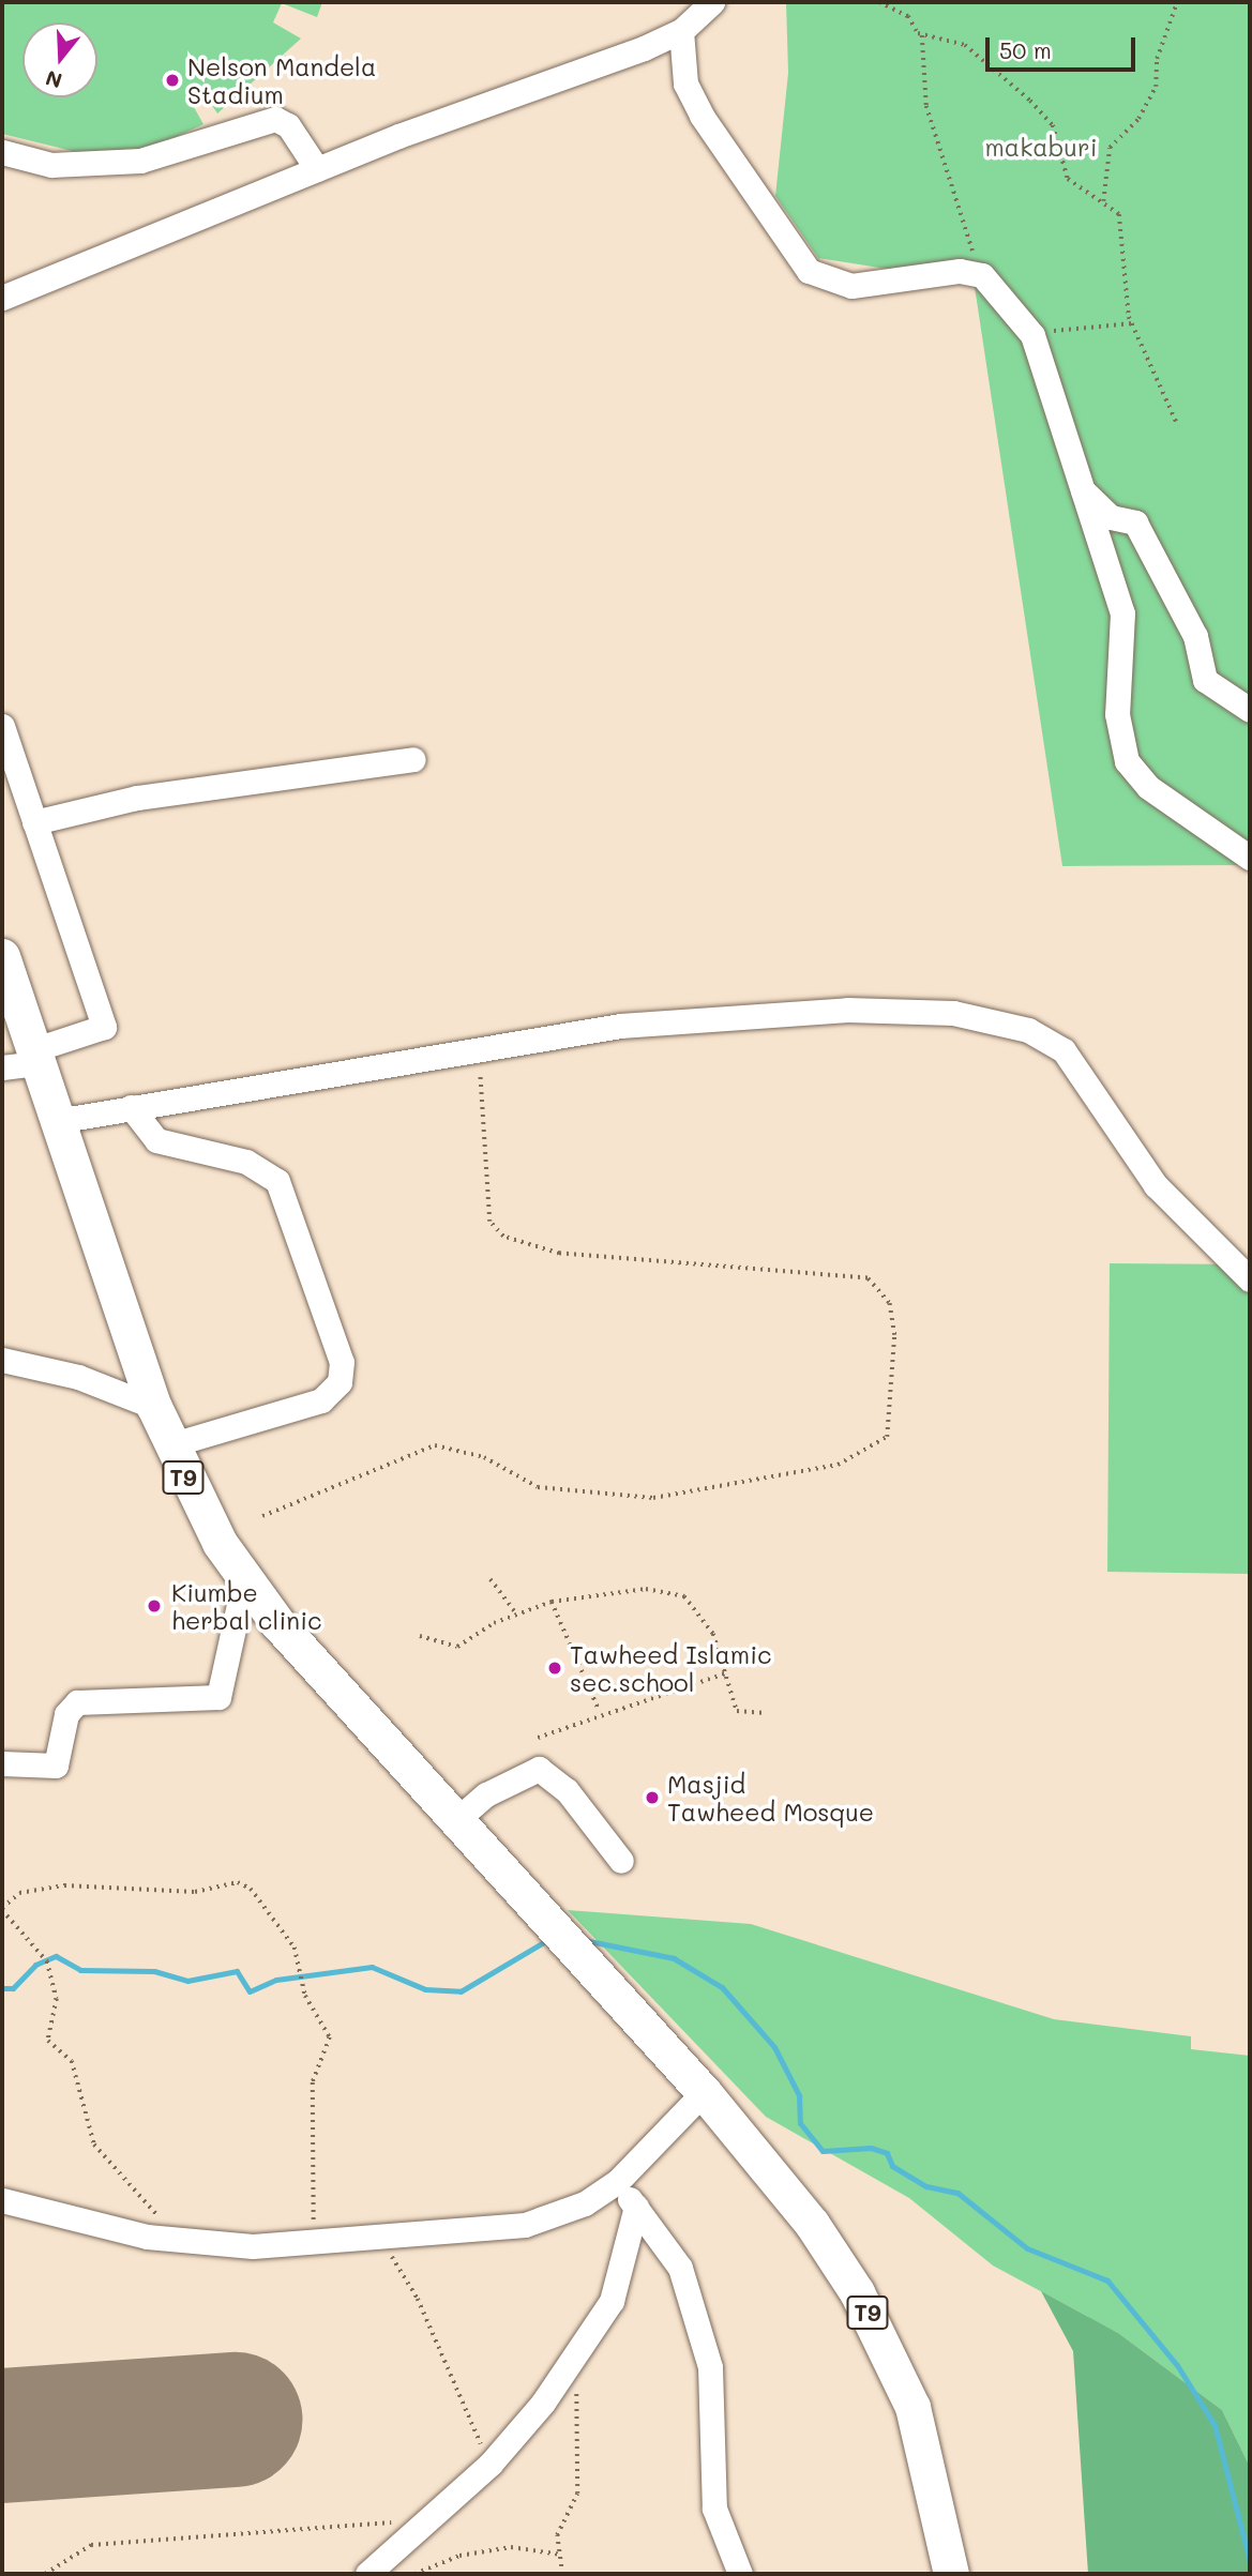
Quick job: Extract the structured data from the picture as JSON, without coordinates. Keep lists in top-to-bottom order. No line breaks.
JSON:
{"streets":{"highway":["T9"]},"parks":["makaburi"],"places":["Nelson Mandela Stadium","Kiumbe herbal clinic","Tawheed Islamic sec.school","Masjid Tawheed Mosque"],"scale_bar":"50 m","north":"bottom"}
